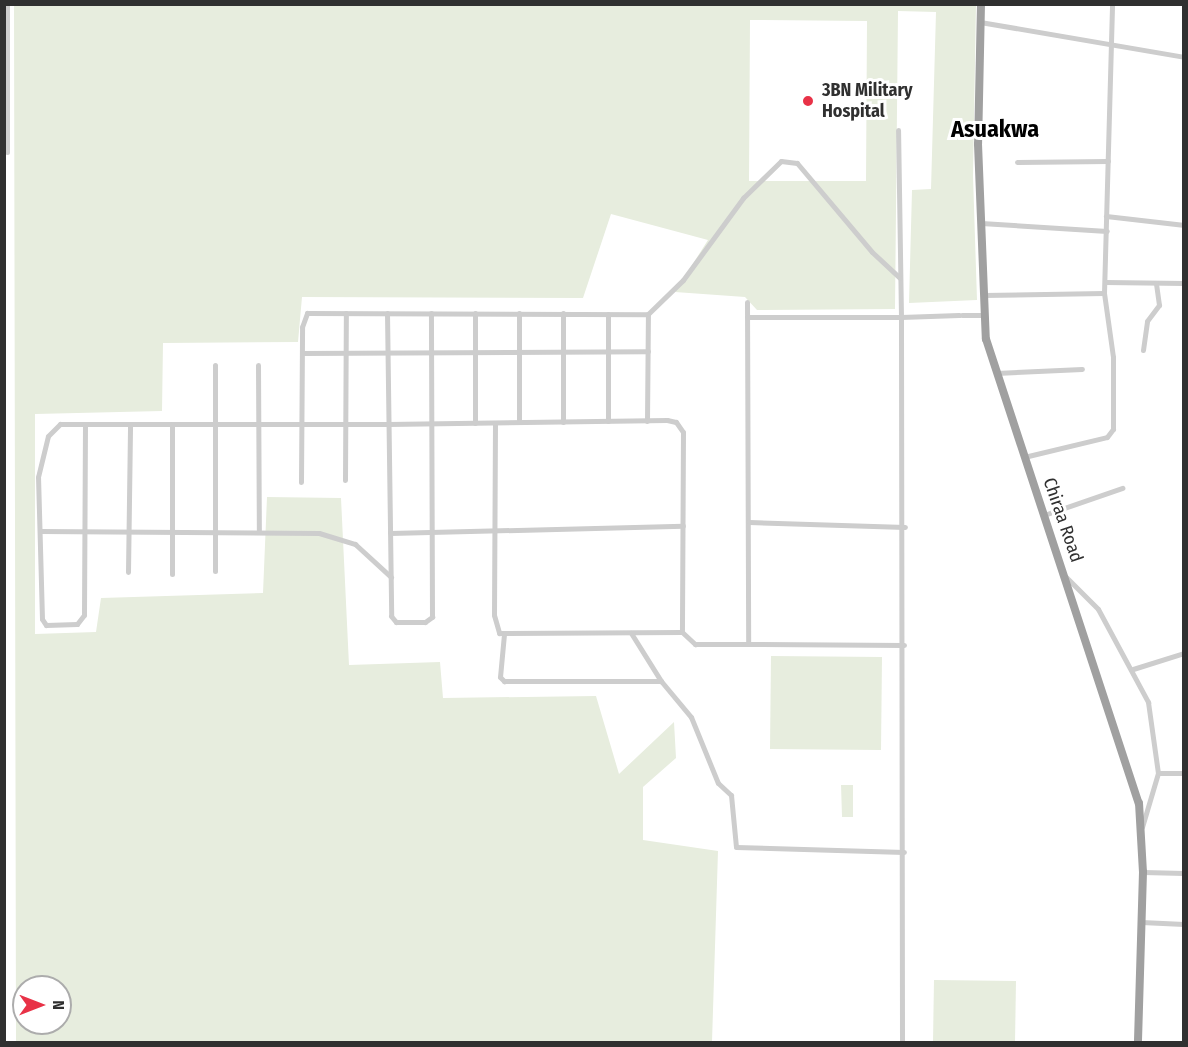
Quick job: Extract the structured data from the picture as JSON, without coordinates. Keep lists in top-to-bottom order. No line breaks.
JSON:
{"streets":{"highway":["Chiraa Road"]},"districts":["Asuakwa"],"places":["3BN Military Hospital"],"north":"right"}
